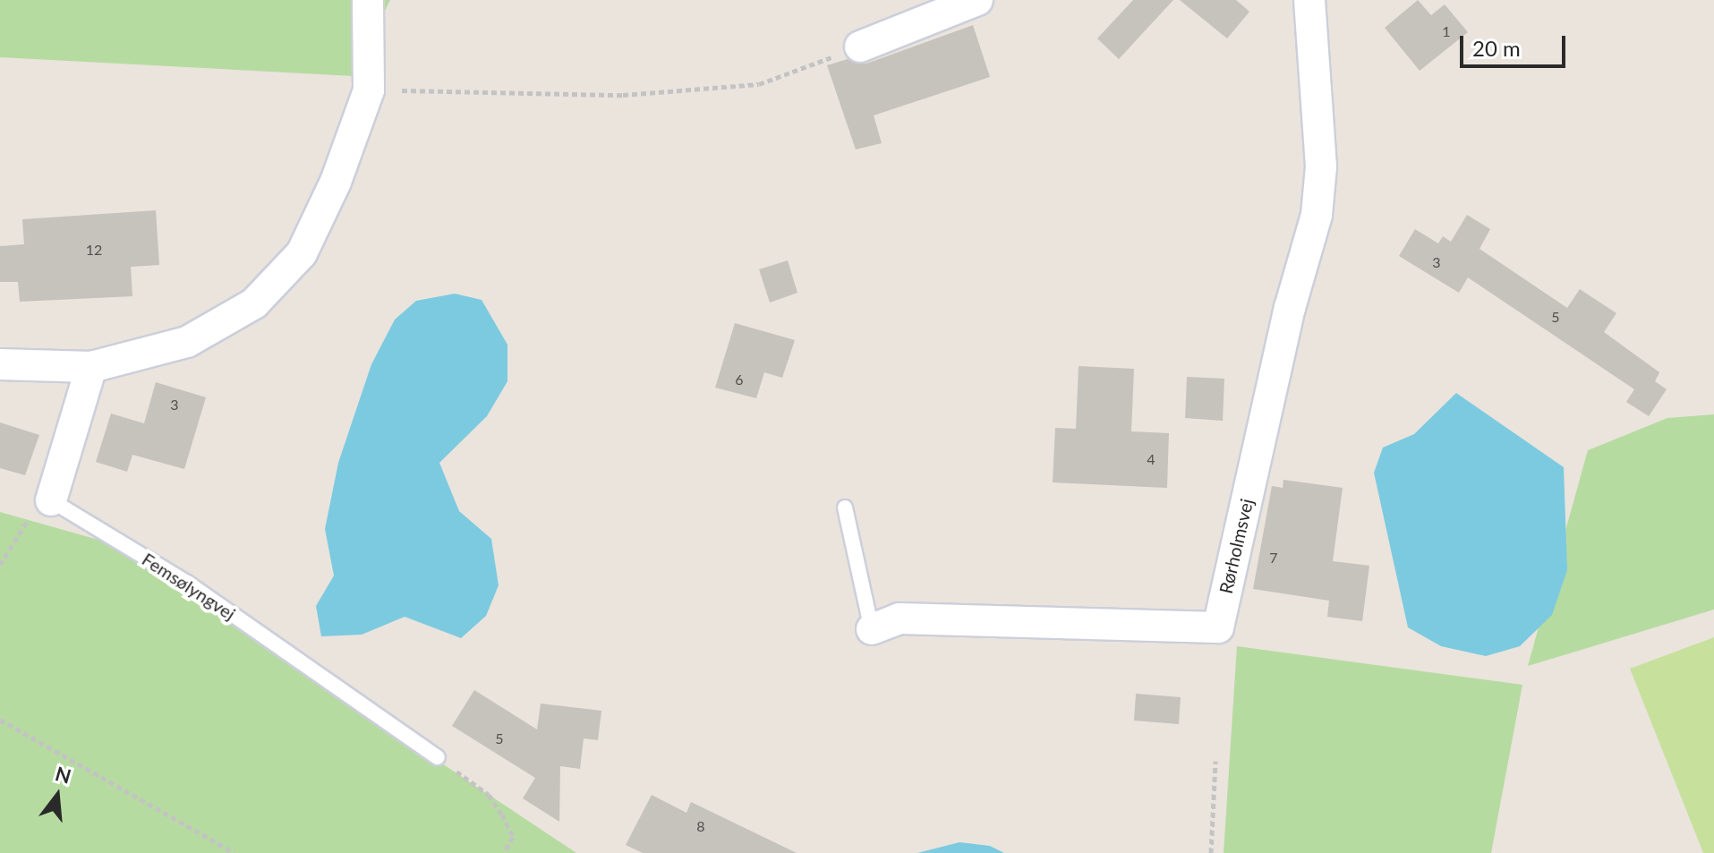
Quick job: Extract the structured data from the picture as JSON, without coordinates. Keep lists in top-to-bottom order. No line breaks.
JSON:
{"streets":{"street":["Rørholmsvej"],"lane":["Femsølyngvej"]},"house_numbers":["1","12","3","5","6","3","4","7","5","8"],"scale_bar":"20 m","north":"top"}
